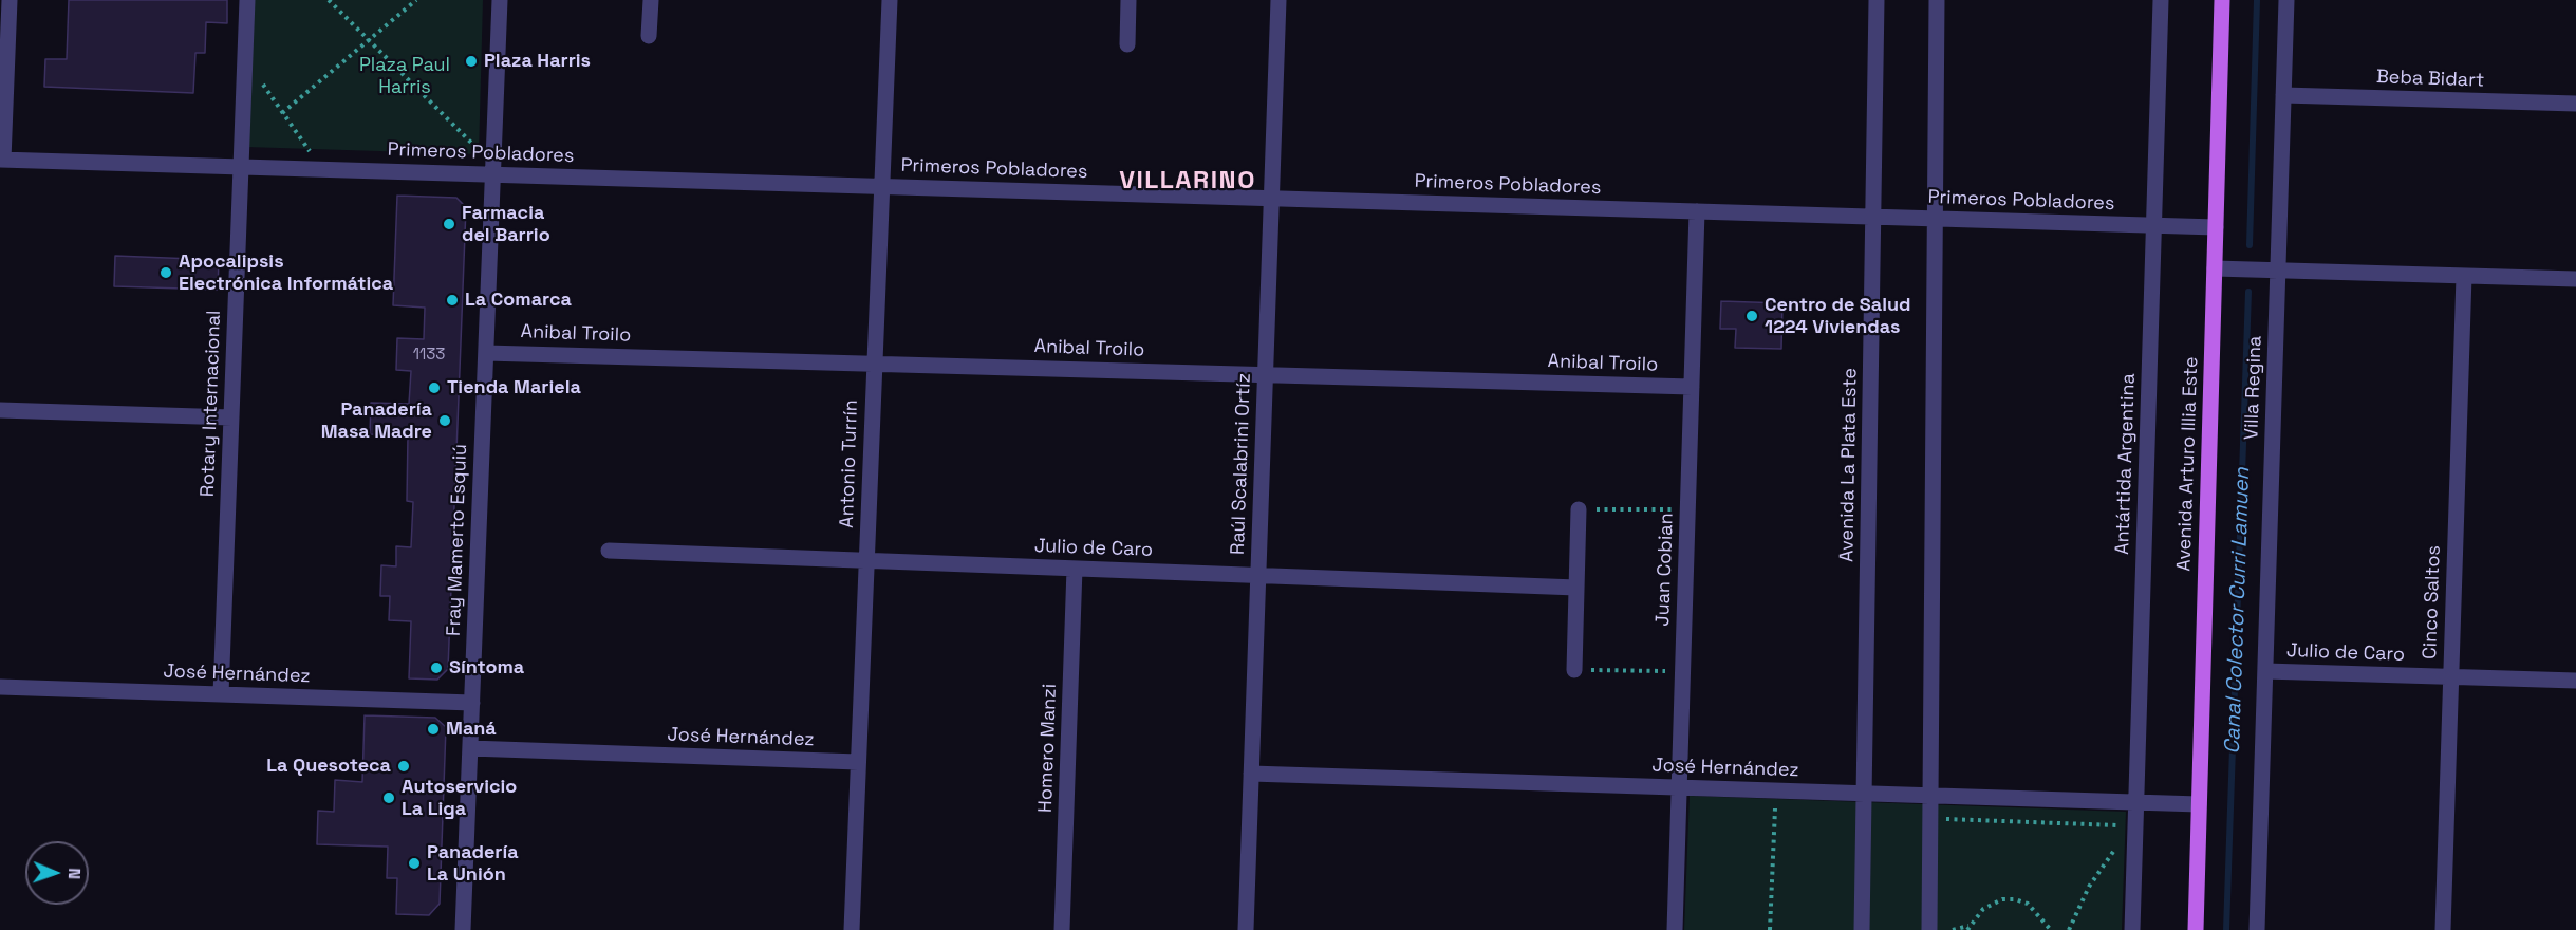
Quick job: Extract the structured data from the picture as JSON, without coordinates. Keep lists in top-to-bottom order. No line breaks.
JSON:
{"streets":{"main road":["Avenida Arturo Illia Este"],"street":["Beba Bidart","Primeros Pobladores","Anibal Troilo","Villa Regina","Rotary Internacional","Antonio Turrín","Raúl Scalabrini Ortíz","Antártida Argentina","Avenida La Plata Este","Fray Mamerto Esquiú","Julio de Caro","Juan Cobian","Cinco Saltos","José Hernández","Homero Manzi"]},"crossings":[["Beba Bidart","Villa Regina"],["Primeros Pobladores","Rotary Internacional"],["Primeros Pobladores","Antonio Turrín"],["Primeros Pobladores","Raúl Scalabrini Ortíz"],["Primeros Pobladores","Antártida Argentina"],["Primeros Pobladores","Avenida Arturo Illia Este"],["Primeros Pobladores","Avenida La Plata Este"],["Primeros Pobladores","Fray Mamerto Esquiú"],["Primeros Pobladores","Juan Cobian"],["Anibal Troilo","Antonio Turrín"],["Anibal Troilo","Raúl Scalabrini Ortíz"],["Anibal Troilo","Fray Mamerto Esquiú"],["Anibal Troilo","Juan Cobian"],["Villa Regina","Julio de Caro"],["Rotary Internacional","José Hernández"],["Antonio Turrín","Julio de Caro"],["Antonio Turrín","José Hernández"],["Raúl Scalabrini Ortíz","Julio de Caro"],["Raúl Scalabrini Ortíz","José Hernández"],["Antártida Argentina","José Hernández"],["Avenida Arturo Illia Este","José Hernández"],["Avenida La Plata Este","José Hernández"],["Fray Mamerto Esquiú","José Hernández"],["Julio de Caro","Cinco Saltos"],["Julio de Caro","Homero Manzi"],["Juan Cobian","José Hernández"]],"districts":["VILLARINO"],"water":["Canal Colector Curri Lamuen"],"parks":["Plaza Paul Harris"],"places":["Plaza Harris","Farmacia del Barrio","Apocalipsis Electrónica Informática","La Comarca","Centro de Salud 1224 Viviendas","Tienda Mariela","Panadería Masa Madre","Síntoma","Maná","La Quesoteca","Autoservicio La Liga","Panadería La Unión"],"house_numbers":["1133"],"north":"right"}
